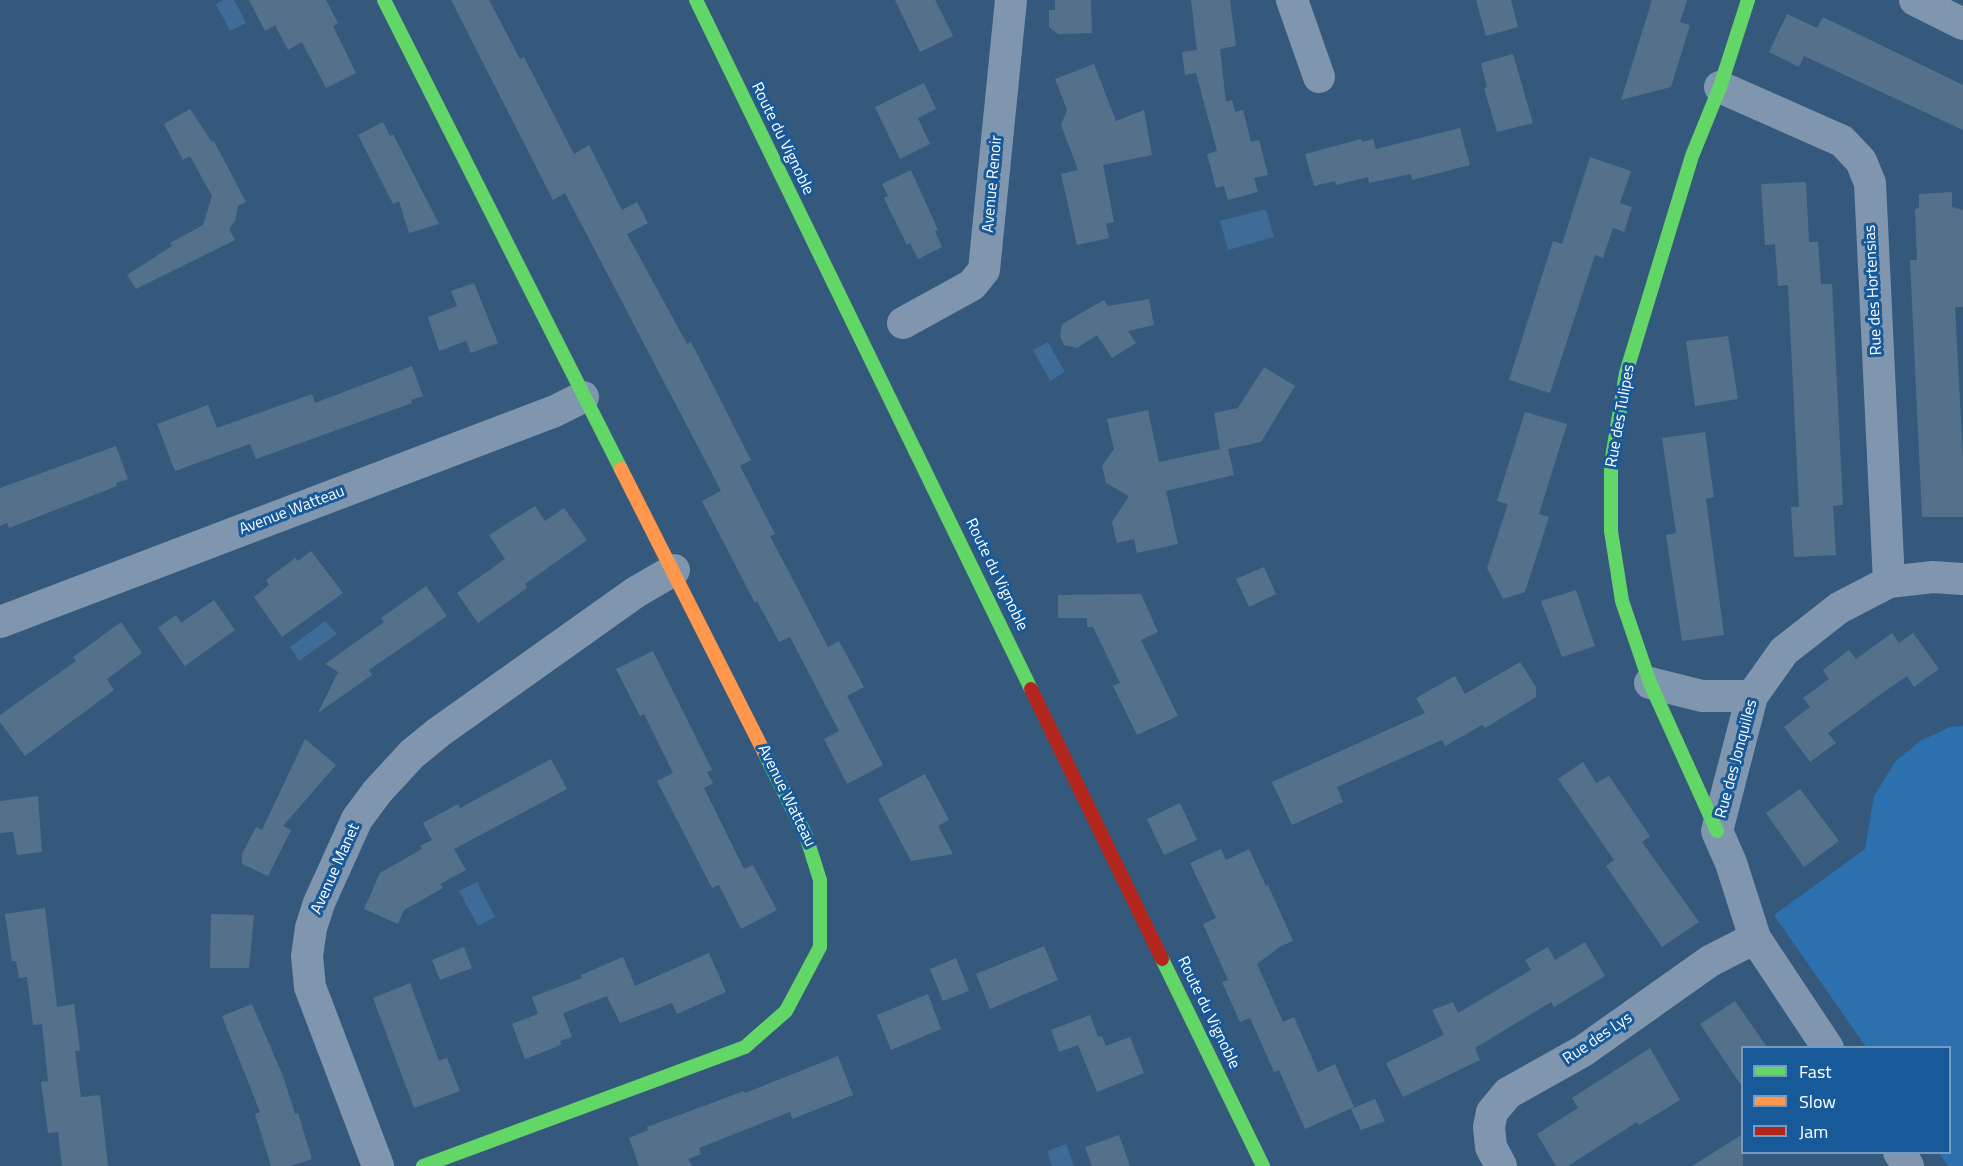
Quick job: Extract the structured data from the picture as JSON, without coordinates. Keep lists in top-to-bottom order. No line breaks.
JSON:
{"streets":{"street":["Route du Vignoble","Avenue Renoir","Rue des Hortensias","Rue des Tulipes","Avenue Watteau","Rue des Jonquilles","Avenue Manet","Rue des Lys"]},"crossings":[["Rue des Hortensias","Rue des Tulipes"],["Rue des Hortensias","Rue des Jonquilles"],["Rue des Tulipes","Rue des Jonquilles"],["Avenue Watteau","Avenue Manet"],["Rue des Jonquilles","Rue des Lys"]],"legend":["Fast","Slow","Jam"]}
